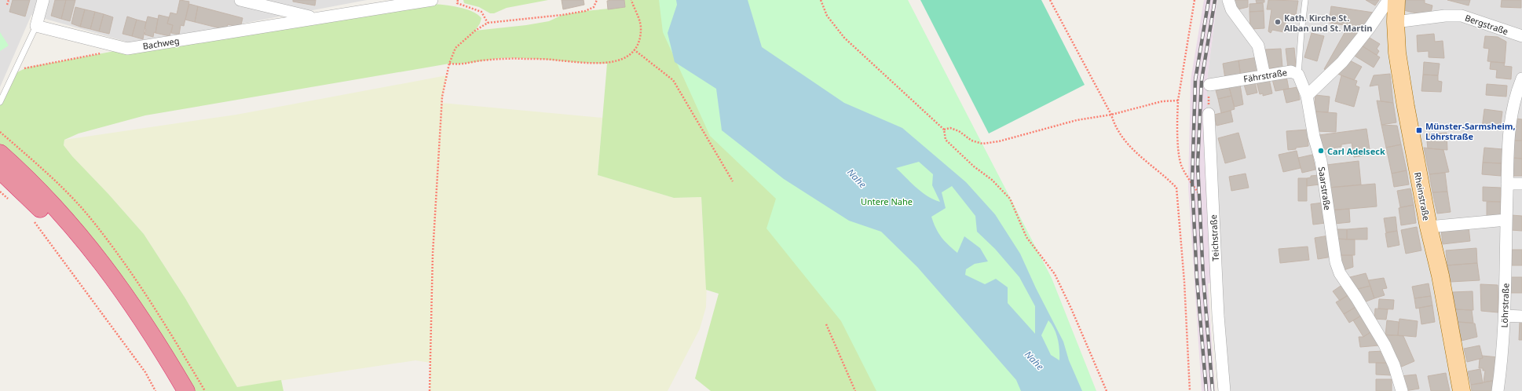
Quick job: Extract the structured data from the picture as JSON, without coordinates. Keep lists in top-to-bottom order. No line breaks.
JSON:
{"streets":{"main road":["Rheinstraße"],"street":["Bergstraße","Bachweg","Fährstraße","Saarstraße","Teichstraße","Löhrstraße"]},"crossings":[["Bergstraße","Rheinstraße"],["Fährstraße","Saarstraße"]],"water":["Nahe"],"parks":["Untere Nahe"],"places":{"other":["Kath. Kirche St. Alban und St. Martin","Carl Adelseck"],"transit":["Münster-Sarmsheim, Löhrstraße"]}}
